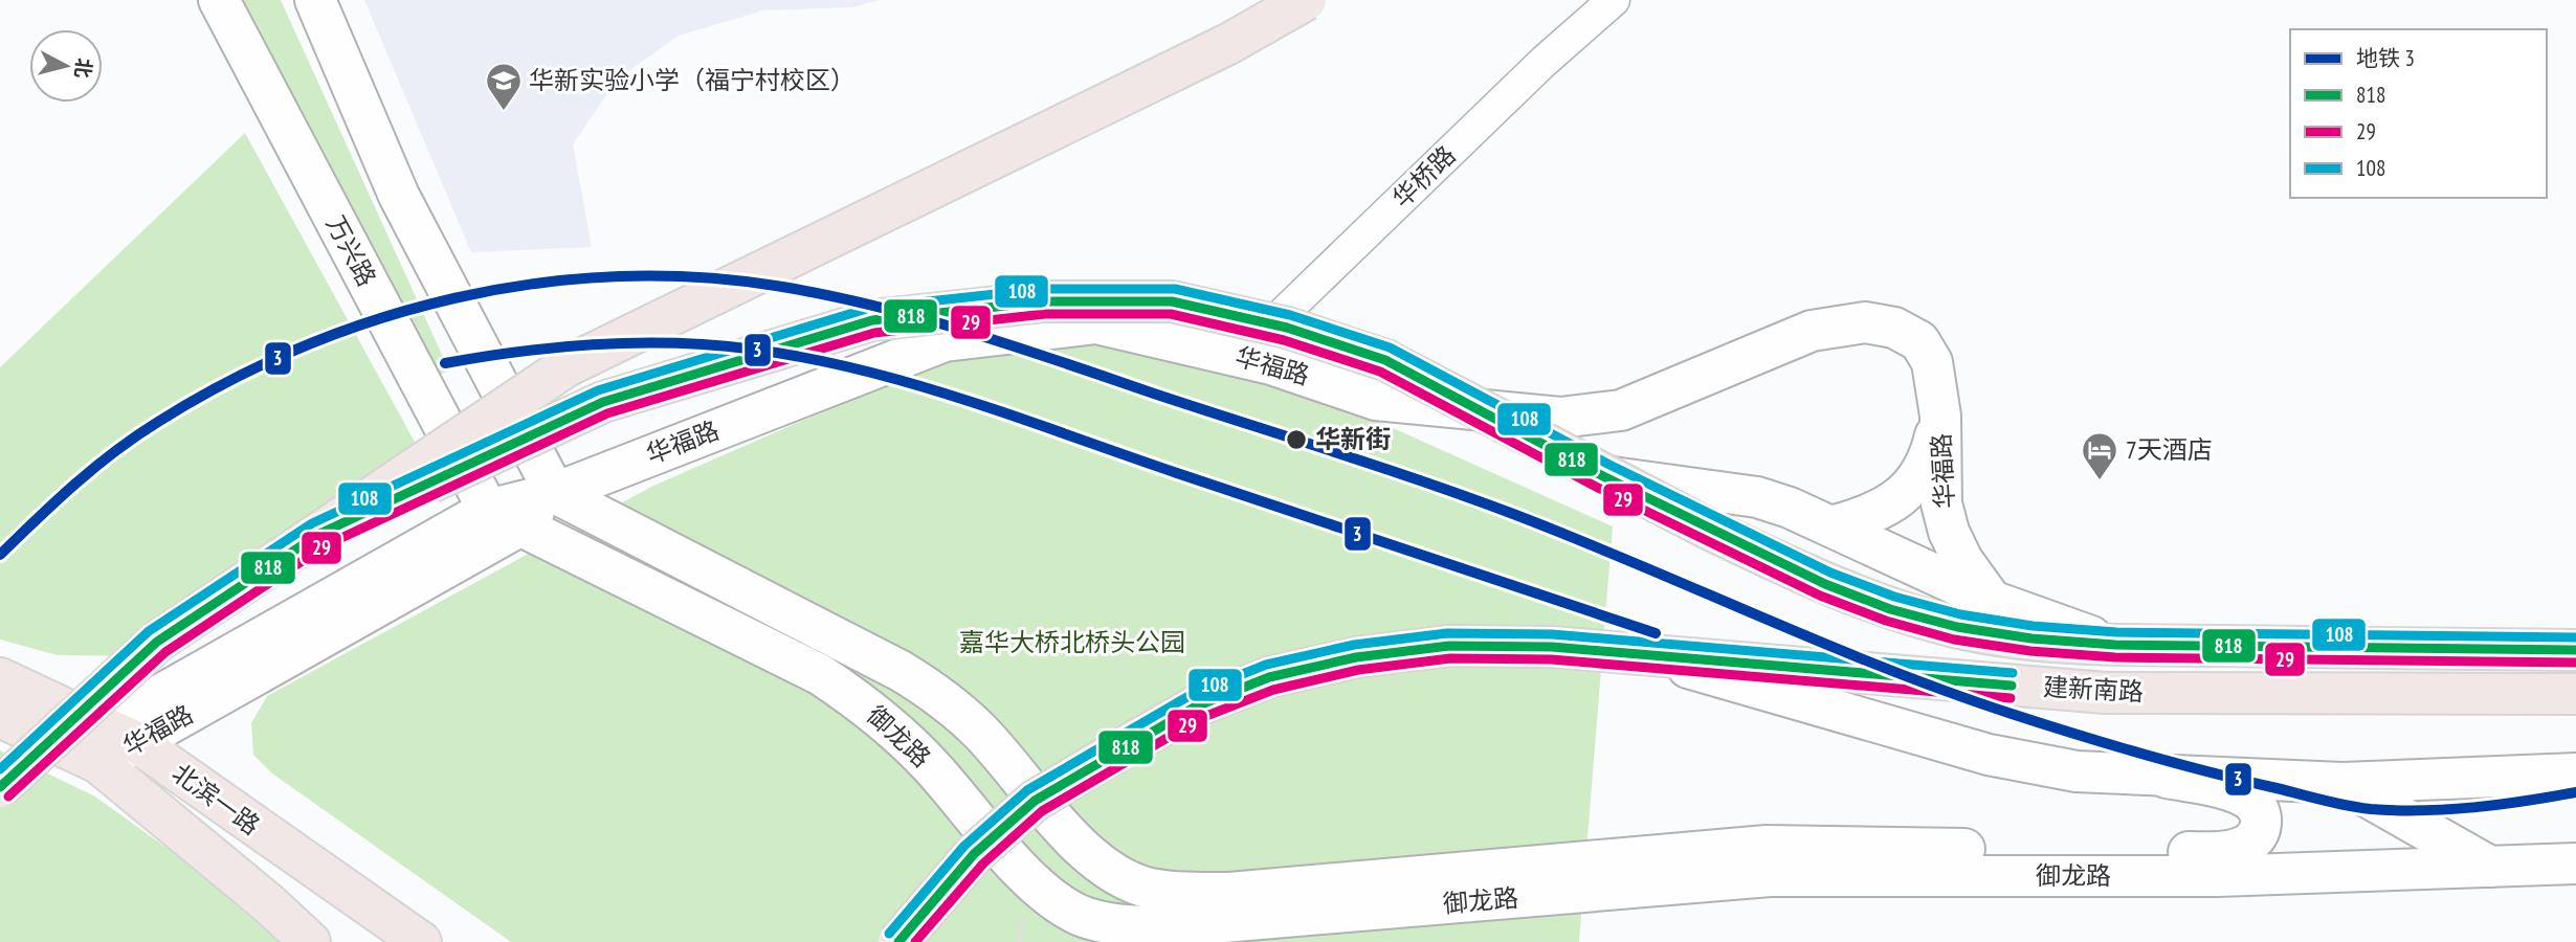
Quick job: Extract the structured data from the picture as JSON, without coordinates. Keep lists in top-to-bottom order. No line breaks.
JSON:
{"streets":{"main road":["万兴路","华福路","建新南路","御龙路","北滨一路"],"street":["华桥路"]},"crossings":[["华桥路","华福路"],["万兴路","华福路"],["万兴路","御龙路"],["华福路","建新南路"],["华福路","御龙路"],["华福路","北滨一路"]],"parks":["嘉华大桥北桥头公园"],"places":{"school or university":["华新实验小学（福宁村校区）"],"other":["华新街"],"hotel":["7天酒店"]},"lines":["metro line 3","transit line 108","transit line 818","transit line 29"],"legend":["地铁 3","818","29","108"],"north":"right"}
